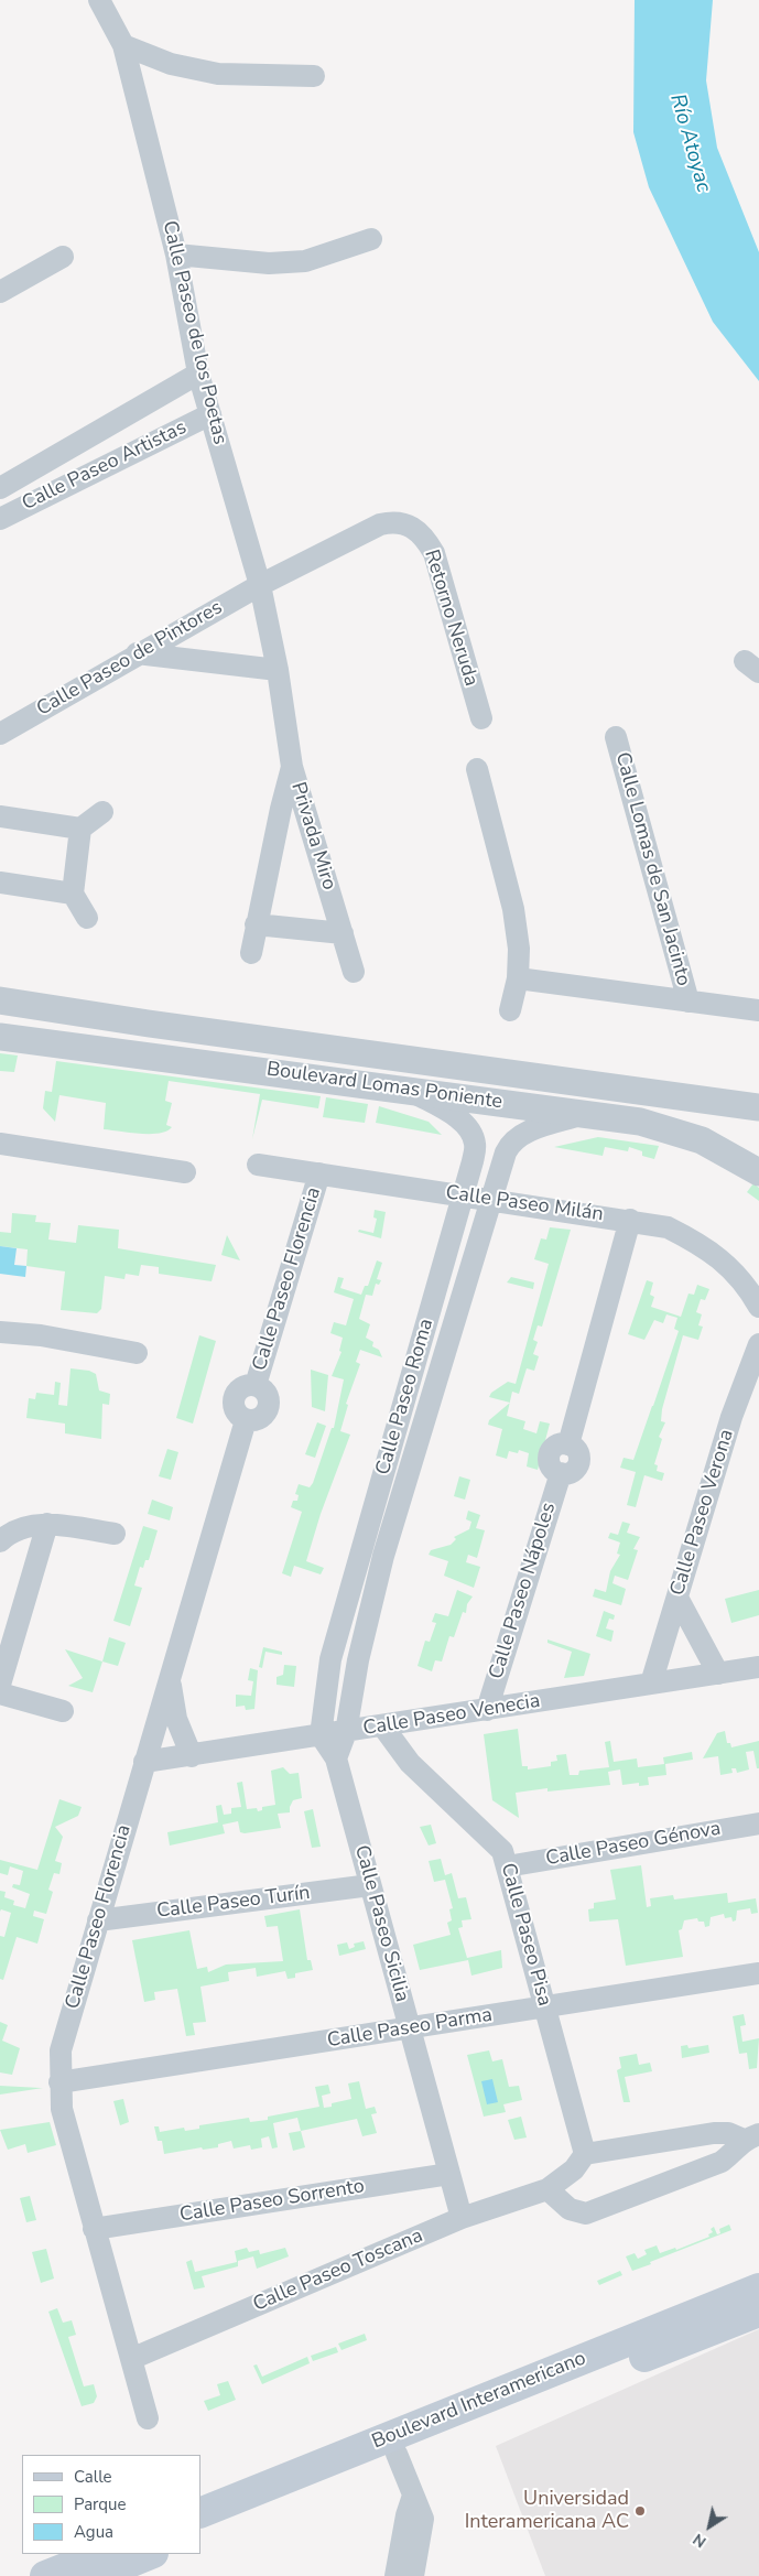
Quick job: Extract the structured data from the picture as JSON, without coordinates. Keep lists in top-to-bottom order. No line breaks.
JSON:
{"streets":{"main road":["Boulevard Interamericano"],"street":["Calle Paseo de los Poetas","Calle Paseo Artistas","Retorno Neruda","Calle Paseo de Pintores","Privada Miro","Calle Lomas de San Jacinto","Boulevard Lomas Poniente","Calle Paseo Milán","Calle Paseo Florencia","Calle Paseo Roma","Calle Paseo Verona","Calle Paseo Nápoles","Calle Paseo Venecia","Calle Paseo Génova","Calle Paseo Turín","Calle Paseo Sicilia","Calle Paseo Pisa","Calle Paseo Parma","Calle Paseo Sorrento","Calle Paseo Toscana"]},"crossings":[["Calle Paseo de los Poetas","Calle Paseo Artistas"],["Calle Paseo de los Poetas","Retorno Neruda"],["Calle Paseo de los Poetas","Calle Paseo de Pintores"],["Calle Paseo de los Poetas","Privada Miro"],["Retorno Neruda","Calle Paseo de Pintores"],["Calle Paseo Milán","Calle Paseo Florencia"],["Calle Paseo Milán","Calle Paseo Roma"],["Calle Paseo Milán","Calle Paseo Nápoles"],["Calle Paseo Florencia","Calle Paseo Venecia"],["Calle Paseo Florencia","Calle Paseo Turín"],["Calle Paseo Florencia","Calle Paseo Parma"],["Calle Paseo Florencia","Calle Paseo Sorrento"],["Calle Paseo Florencia","Calle Paseo Toscana"],["Calle Paseo Roma","Calle Paseo Venecia"],["Calle Paseo Roma","Calle Paseo Sicilia"],["Calle Paseo Verona","Calle Paseo Venecia"],["Calle Paseo Nápoles","Calle Paseo Venecia"],["Calle Paseo Venecia","Calle Paseo Sicilia"],["Calle Paseo Venecia","Calle Paseo Pisa"],["Calle Paseo Génova","Calle Paseo Pisa"],["Calle Paseo Turín","Calle Paseo Sicilia"],["Calle Paseo Sicilia","Calle Paseo Parma"],["Calle Paseo Sicilia","Calle Paseo Sorrento"],["Calle Paseo Sicilia","Calle Paseo Toscana"],["Calle Paseo Pisa","Calle Paseo Parma"],["Calle Paseo Pisa","Calle Paseo Toscana"]],"water":["Río Atoyac"],"places":["Universidad Interamericana AC"],"legend":["Calle","Parque","Agua"],"north":"bottom left"}
